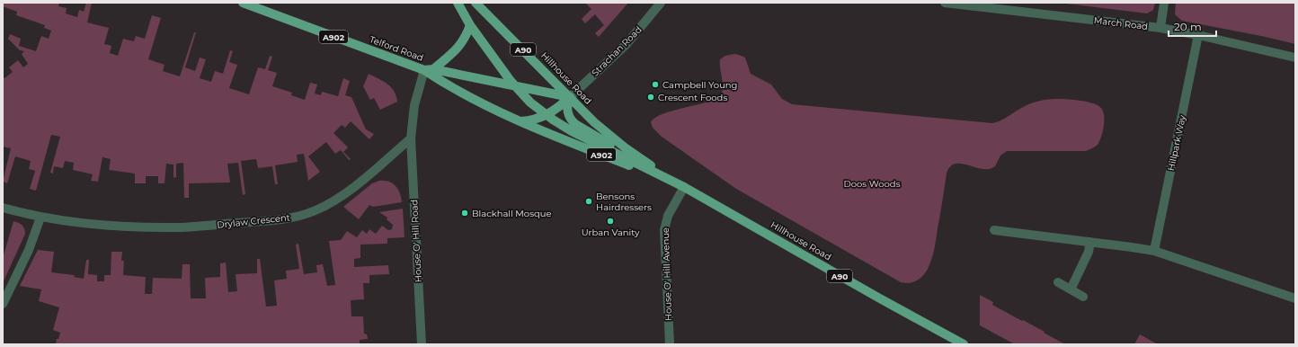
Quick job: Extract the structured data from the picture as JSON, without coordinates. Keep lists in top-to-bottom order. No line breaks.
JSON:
{"streets":{"main road":["A902","Telford Road","A90","Hillhouse Road"],"street":["March Road","Strachan Road","Hillpark Way","Drylaw Crescent","House O' Hill Road","House O' Hill Avenue"]},"crossings":[["March Road","Hillpark Way"],["A902","Telford Road"],["A902","Hillhouse Road"],["A902","House O' Hill Avenue"],["Telford Road","Strachan Road"],["Telford Road","Hillhouse Road"],["Strachan Road","Hillhouse Road"],["Hillhouse Road","House O' Hill Avenue"],["Drylaw Crescent","House O' Hill Road"]],"parks":["Doos Woods"],"places":["Campbell Young","Crescent Foods","Bensons Hairdressers","Blackhall Mosque","Urban Vanity"],"scale_bar":"20 m"}
